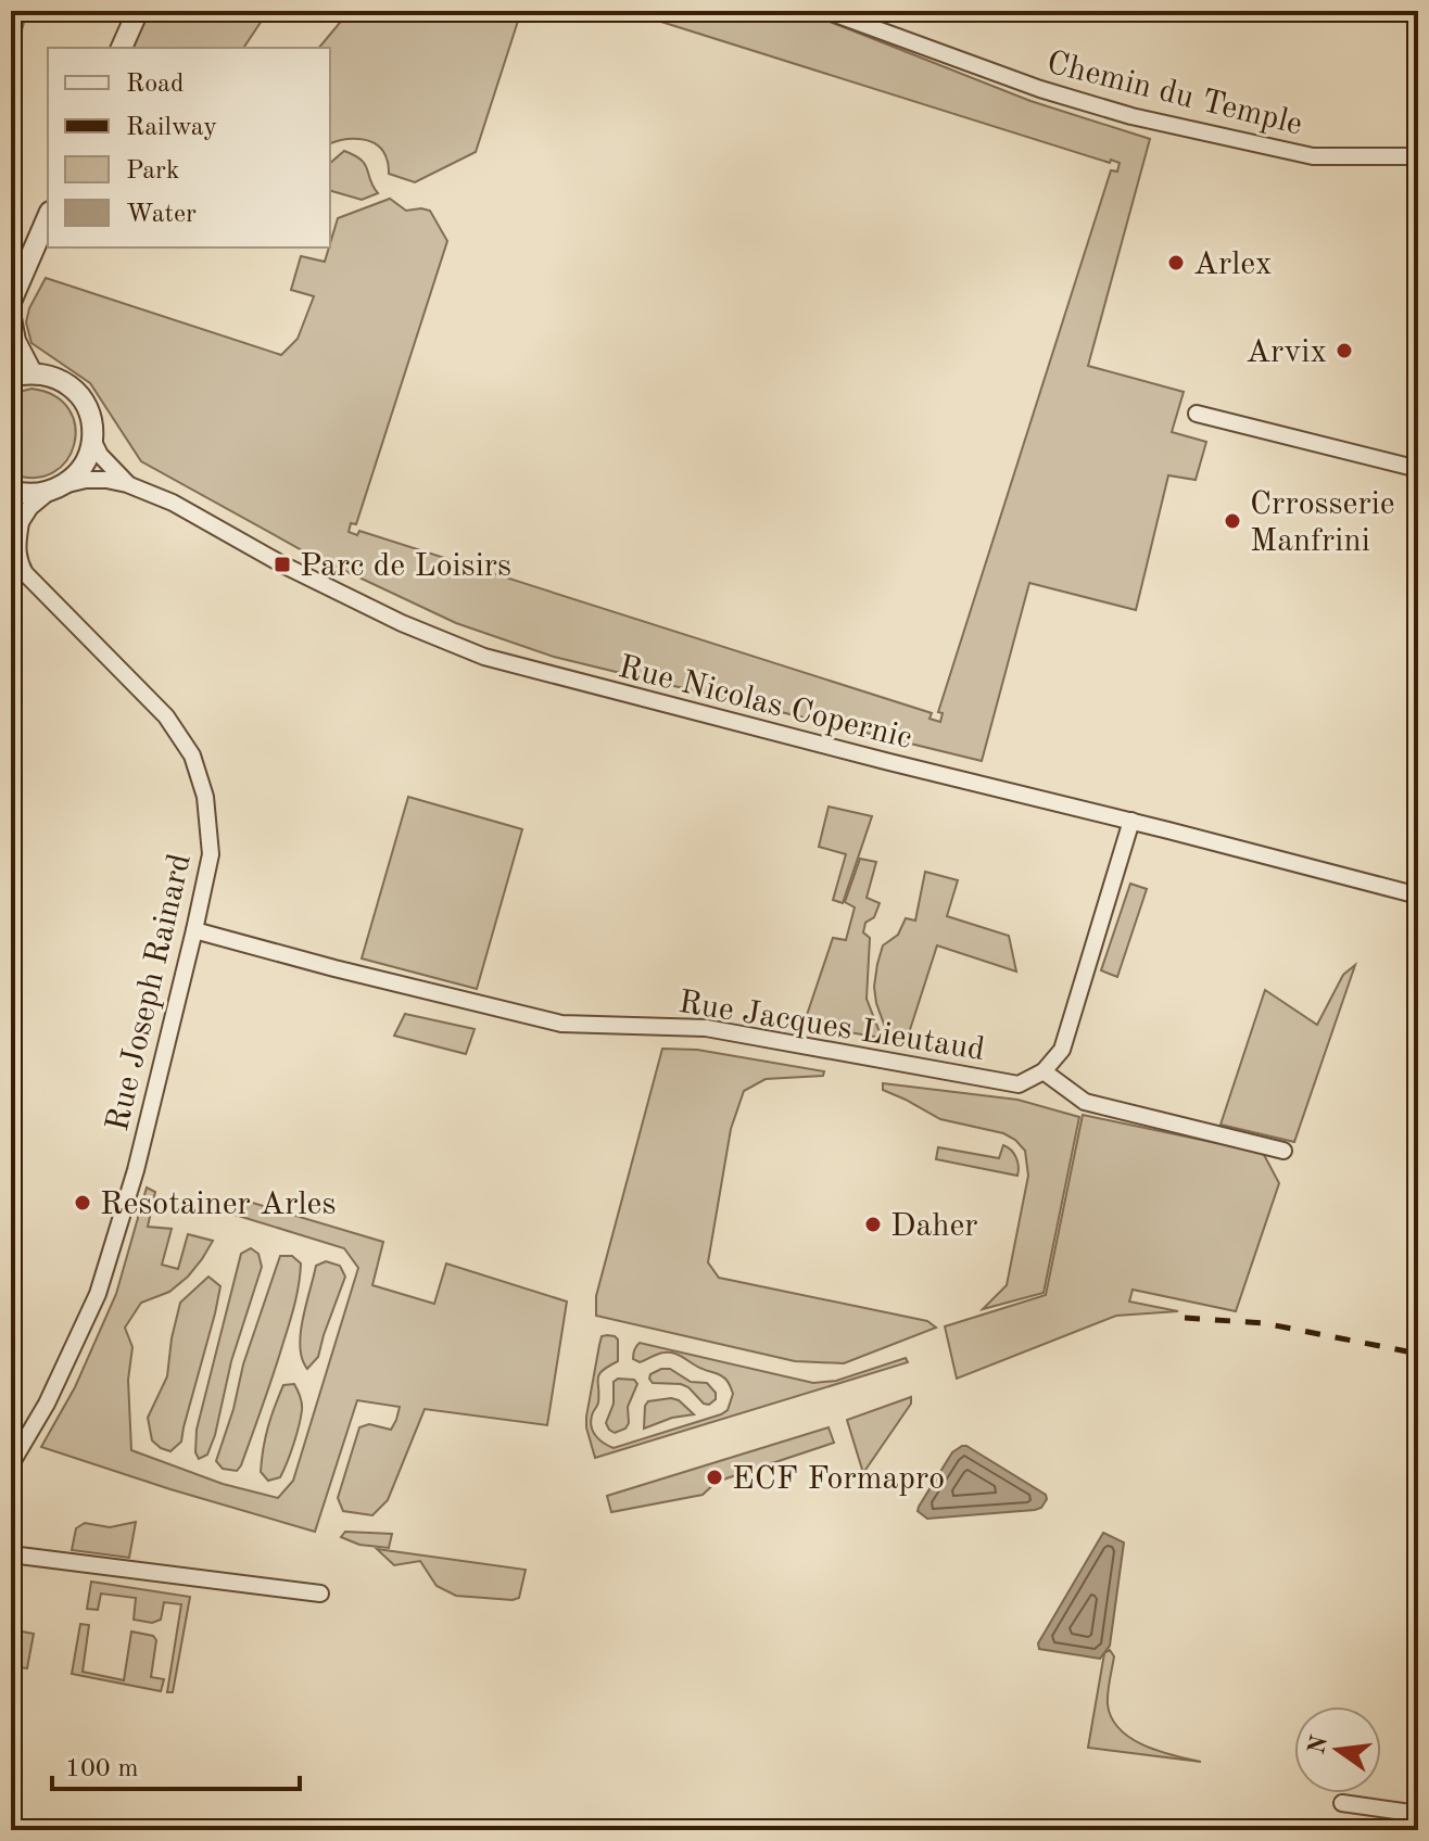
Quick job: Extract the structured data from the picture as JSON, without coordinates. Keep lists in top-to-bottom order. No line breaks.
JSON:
{"streets":{"street":["Chemin du Temple","Rue Nicolas Copernic","Rue Joseph Rainard","Rue Jacques Lieutaud"]},"crossings":[["Rue Joseph Rainard","Rue Jacques Lieutaud"]],"places":{"other":["Arlex","Arvix","Crrosserie Manfrini","Resotainer Arles","Daher","ECF Formapro"],"transit":["Parc de Loisirs"]},"legend":["Road","Railway","Park","Water"],"scale_bar":"100 m","north":"left"}
